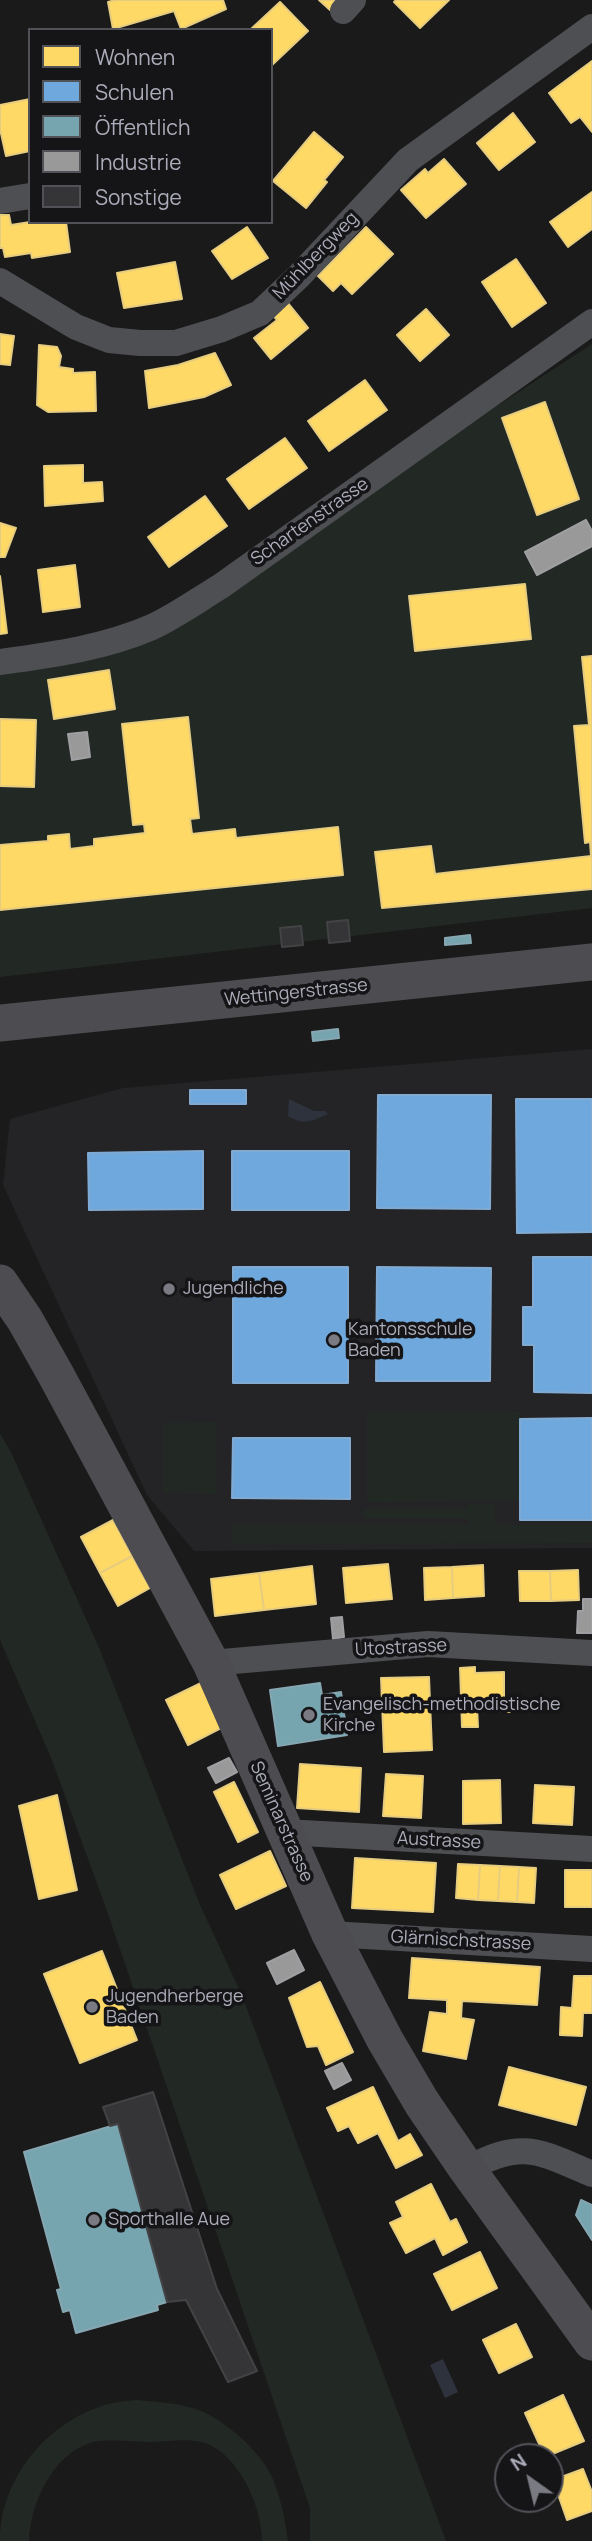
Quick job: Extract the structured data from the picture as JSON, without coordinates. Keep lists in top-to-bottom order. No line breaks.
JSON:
{"streets":{"main road":["Wettingerstrasse","Seminarstrasse"],"street":["Mühlbergweg","Schartenstrasse","Utostrasse","Austrasse","Glärnischstrasse"]},"crossings":[["Utostrasse","Seminarstrasse"],["Seminarstrasse","Austrasse"],["Seminarstrasse","Glärnischstrasse"]],"places":["Jugendliche","Kantonsschule Baden","Evangelisch-methodistische Kirche","Jugendherberge Baden","Sporthalle Aue"],"legend":["Wohnen","Schulen","Öffentlich","Industrie","Sonstige"],"north":"top left"}
